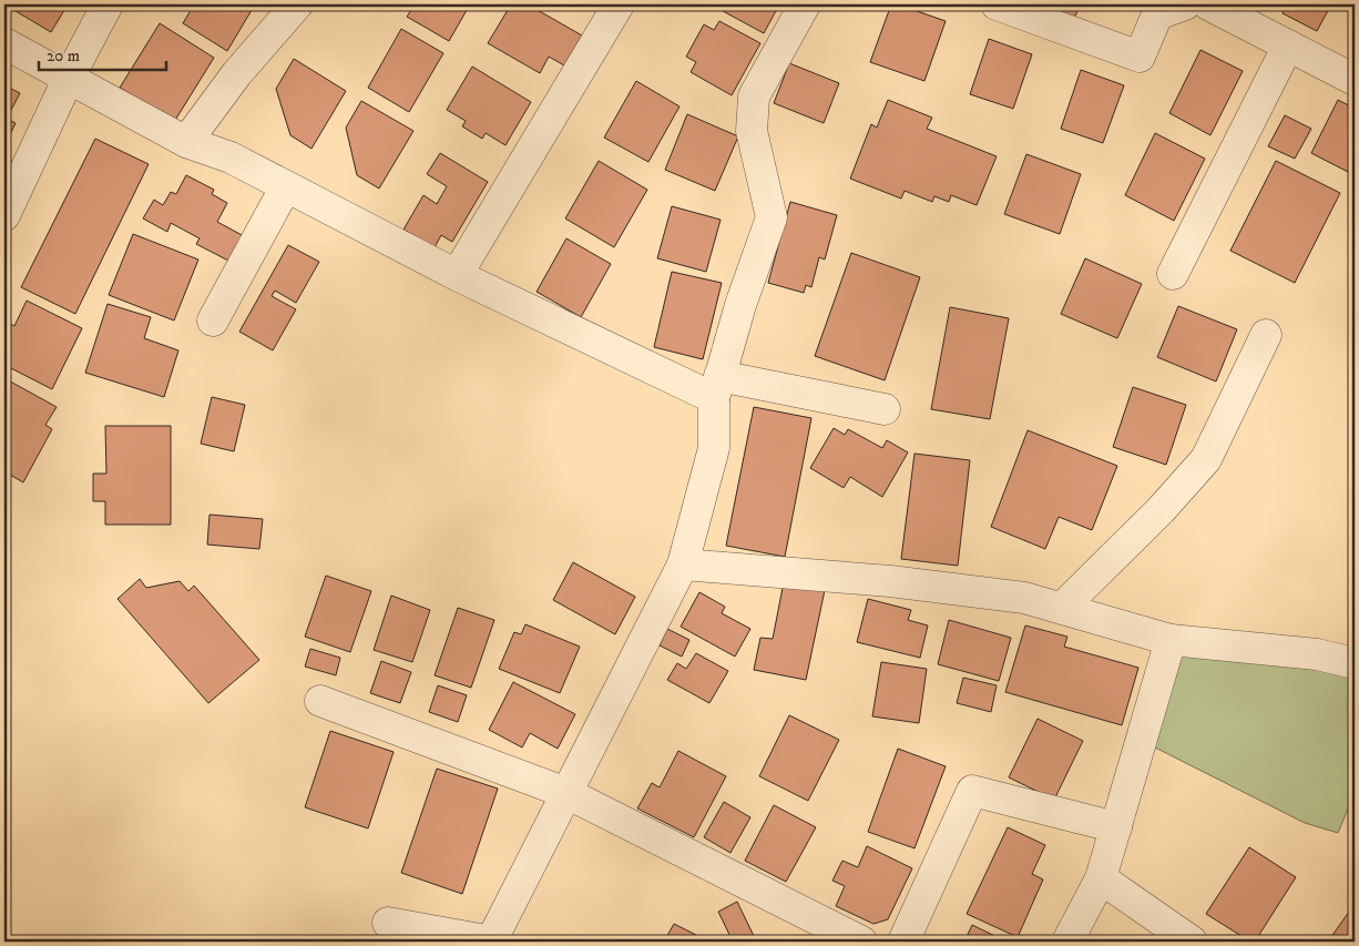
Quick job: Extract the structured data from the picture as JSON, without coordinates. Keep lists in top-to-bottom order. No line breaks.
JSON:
{"scale_bar":"20 m"}
